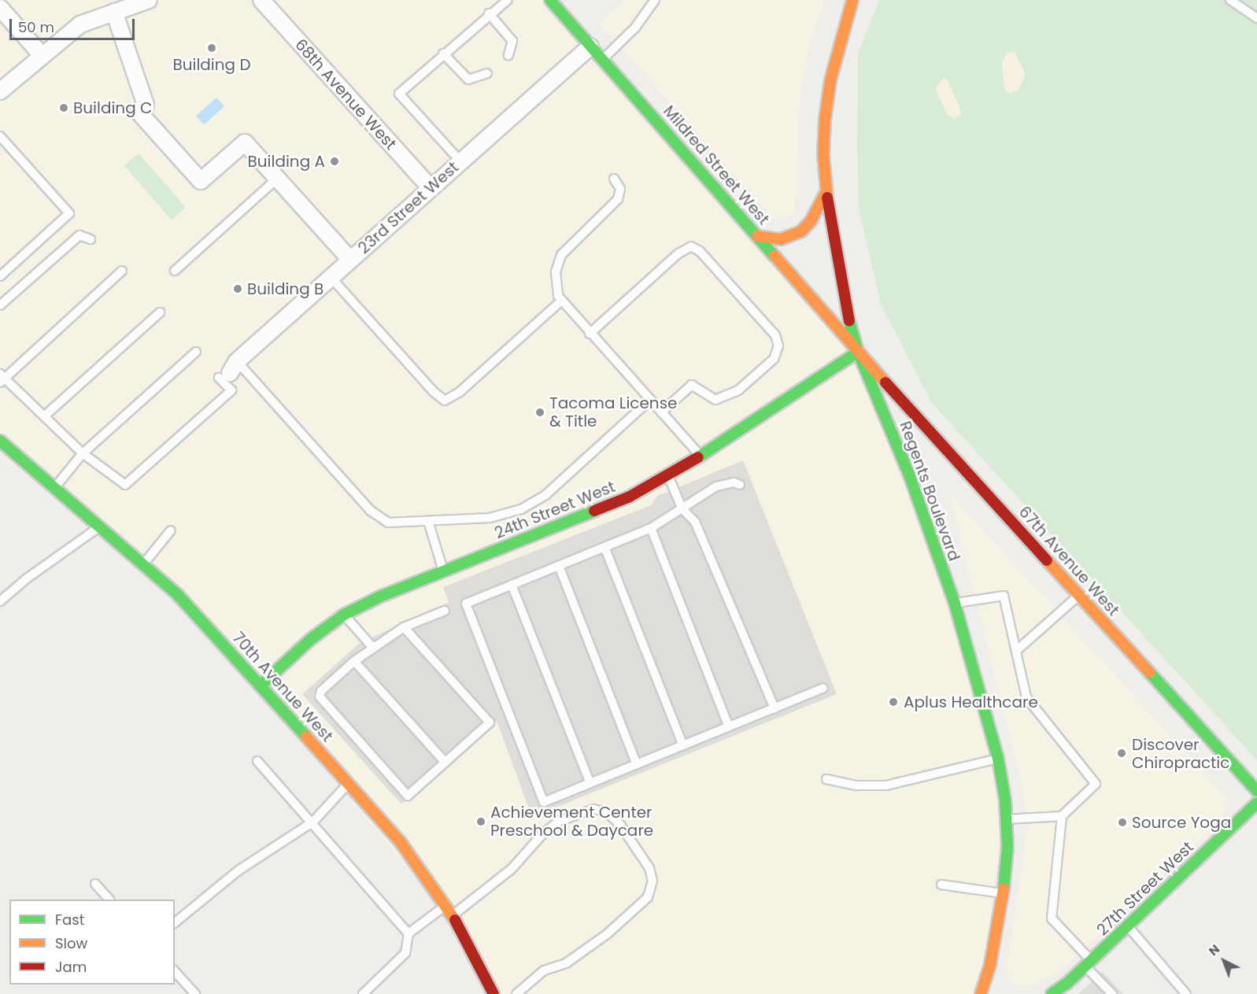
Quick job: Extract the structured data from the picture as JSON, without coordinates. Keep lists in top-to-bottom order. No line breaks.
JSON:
{"streets":{"street":["68th Avenue West","Mildred Street West","23rd Street West","Regents Boulevard","24th Street West","67th Avenue West","70th Avenue West","27th Street West"]},"crossings":[["68th Avenue West","23rd Street West"],["Mildred Street West","23rd Street West"],["Mildred Street West","Regents Boulevard"],["Mildred Street West","24th Street West"],["Mildred Street West","67th Avenue West"],["Regents Boulevard","24th Street West"],["Regents Boulevard","67th Avenue West"],["24th Street West","67th Avenue West"],["24th Street West","70th Avenue West"]],"places":["Building D","Building C","Building A","Building B","Tacoma License & Title","Aplus Healthcare","Discover Chiropractic","Achievement Center Preschool & Daycare","Source Yoga"],"legend":["Fast","Slow","Jam"],"scale_bar":"50 m","north":"top left"}
